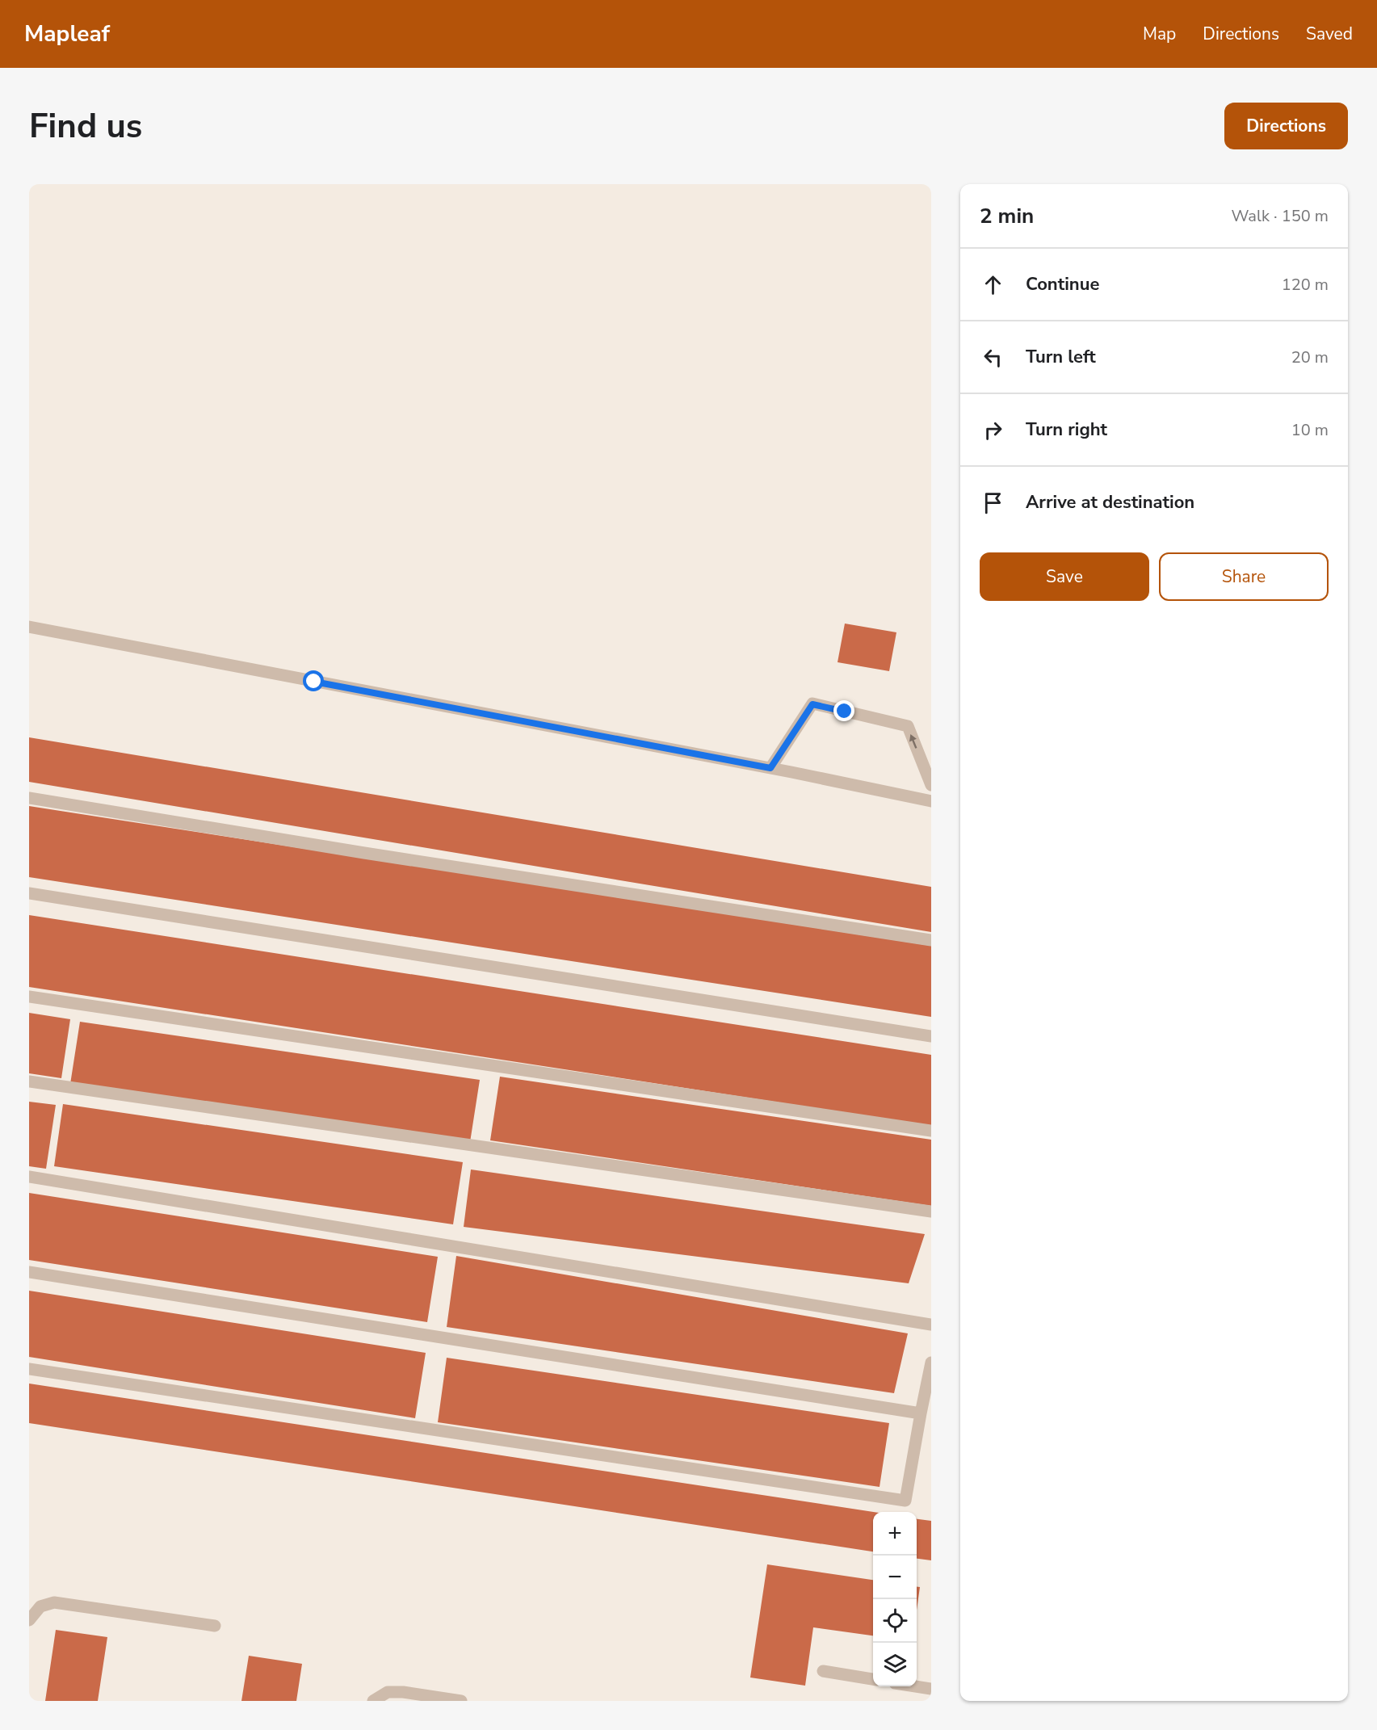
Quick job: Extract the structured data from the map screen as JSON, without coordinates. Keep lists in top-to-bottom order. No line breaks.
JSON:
{"page":{"header":"Mapleaf","nav":["Map","Directions","Saved"],"buttons":["Directions",["Save","Share"]],"title":"Find us","heading":["2 min","Walk · 150 m"],"list":[["Continue","120 m"],["Turn left","20 m"],["Turn right","10 m"],"Arrive at destination"],"map_buttons":["+","−"]}}
